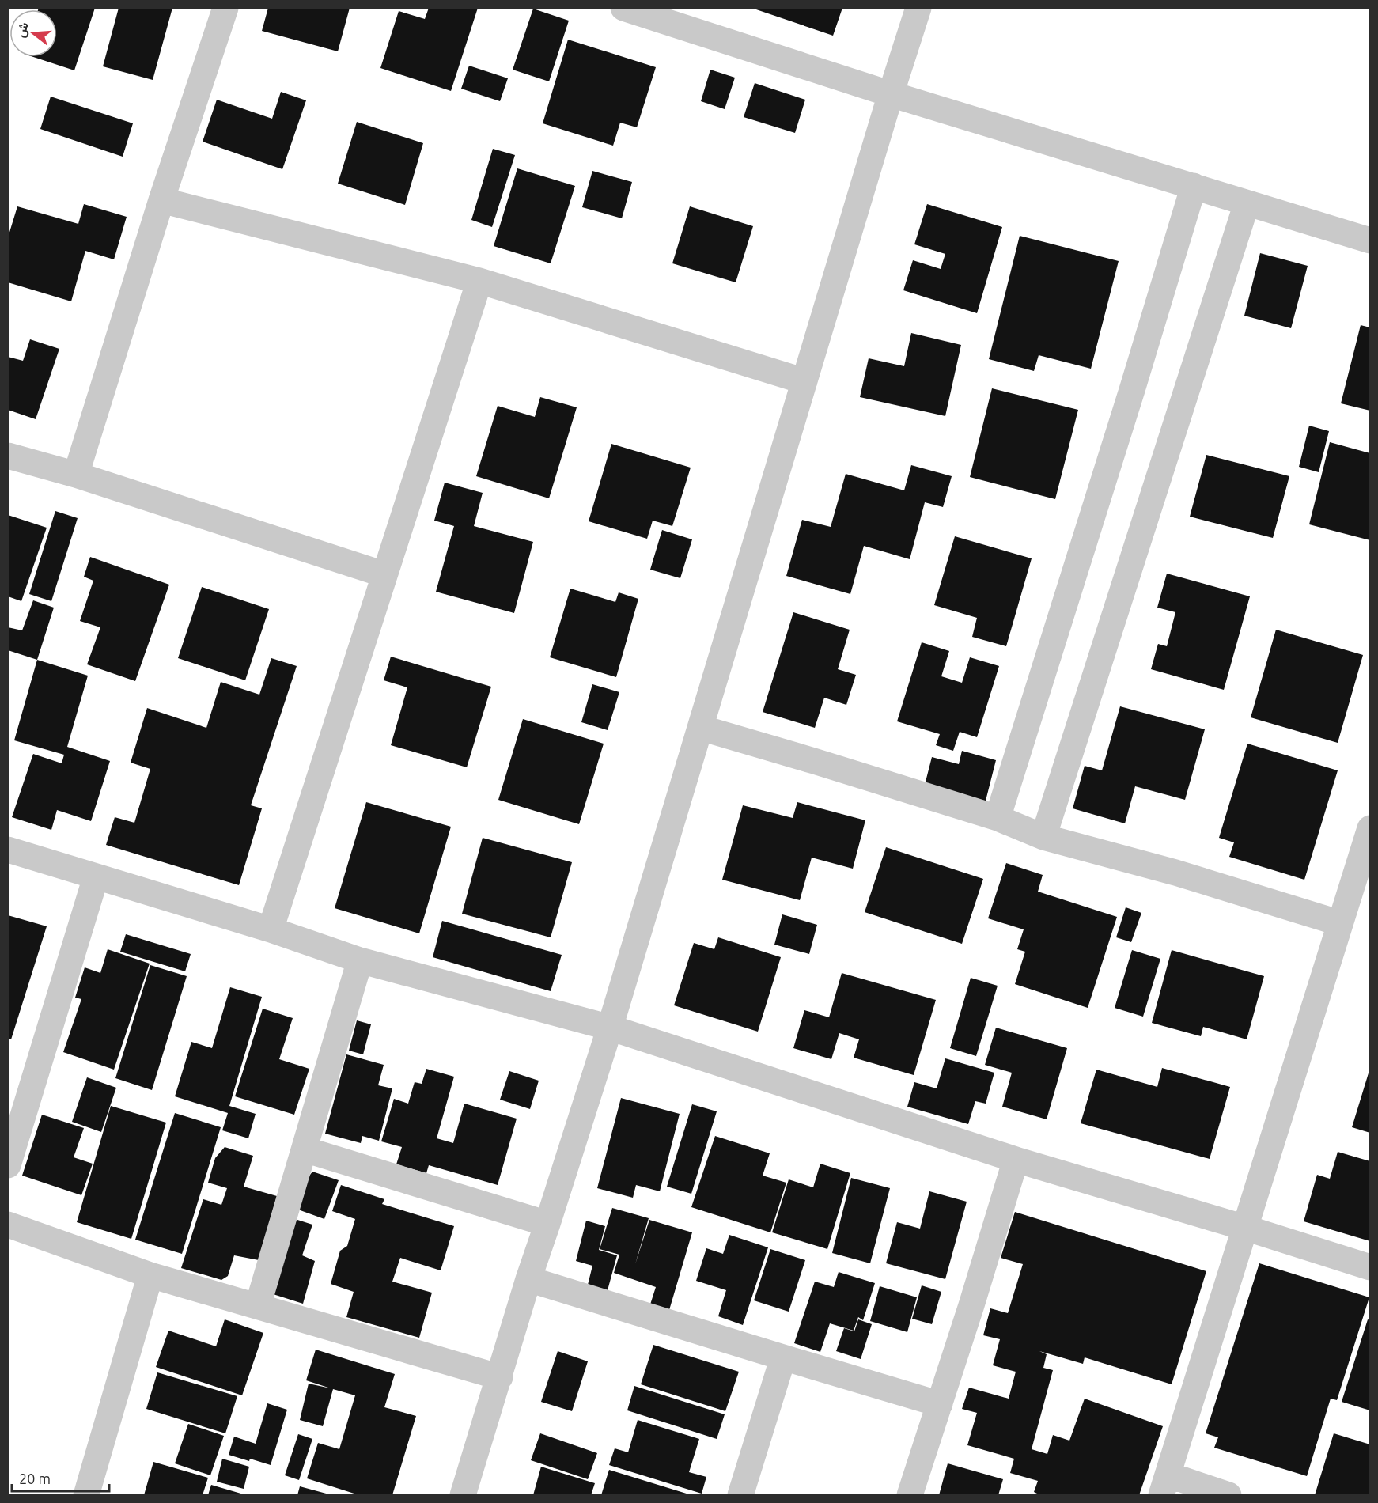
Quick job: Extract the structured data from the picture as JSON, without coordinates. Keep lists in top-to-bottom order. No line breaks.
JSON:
{"scale_bar":"20 m","north":"left"}
